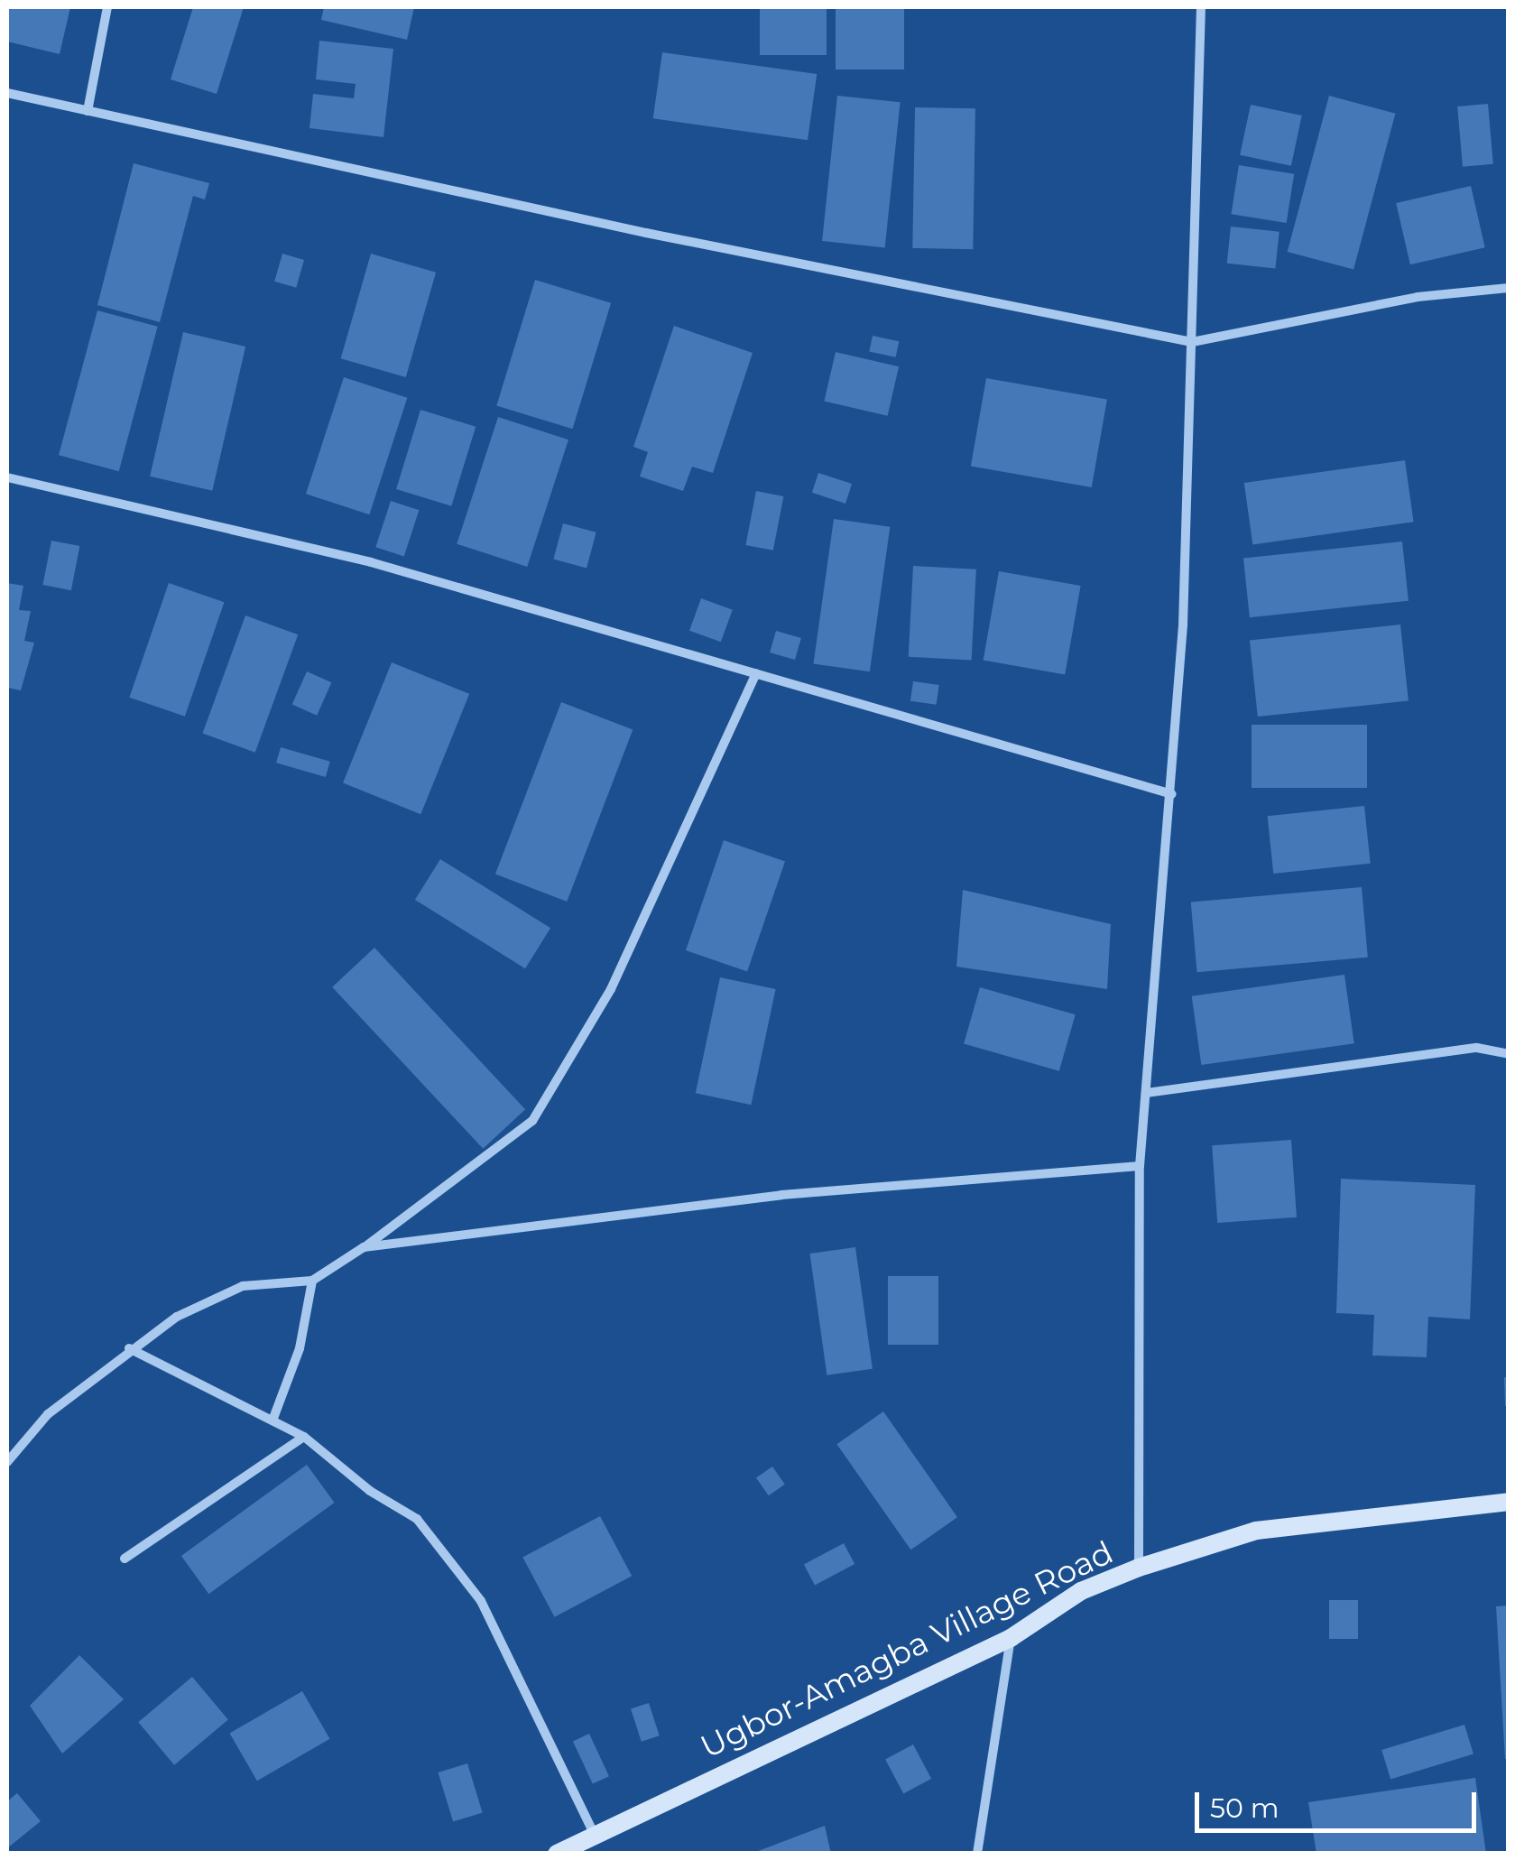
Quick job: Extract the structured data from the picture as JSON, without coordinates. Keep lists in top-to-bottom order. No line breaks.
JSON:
{"streets":{"street":["Ugbor-Amagba Village Road"]},"scale_bar":"50 m"}
